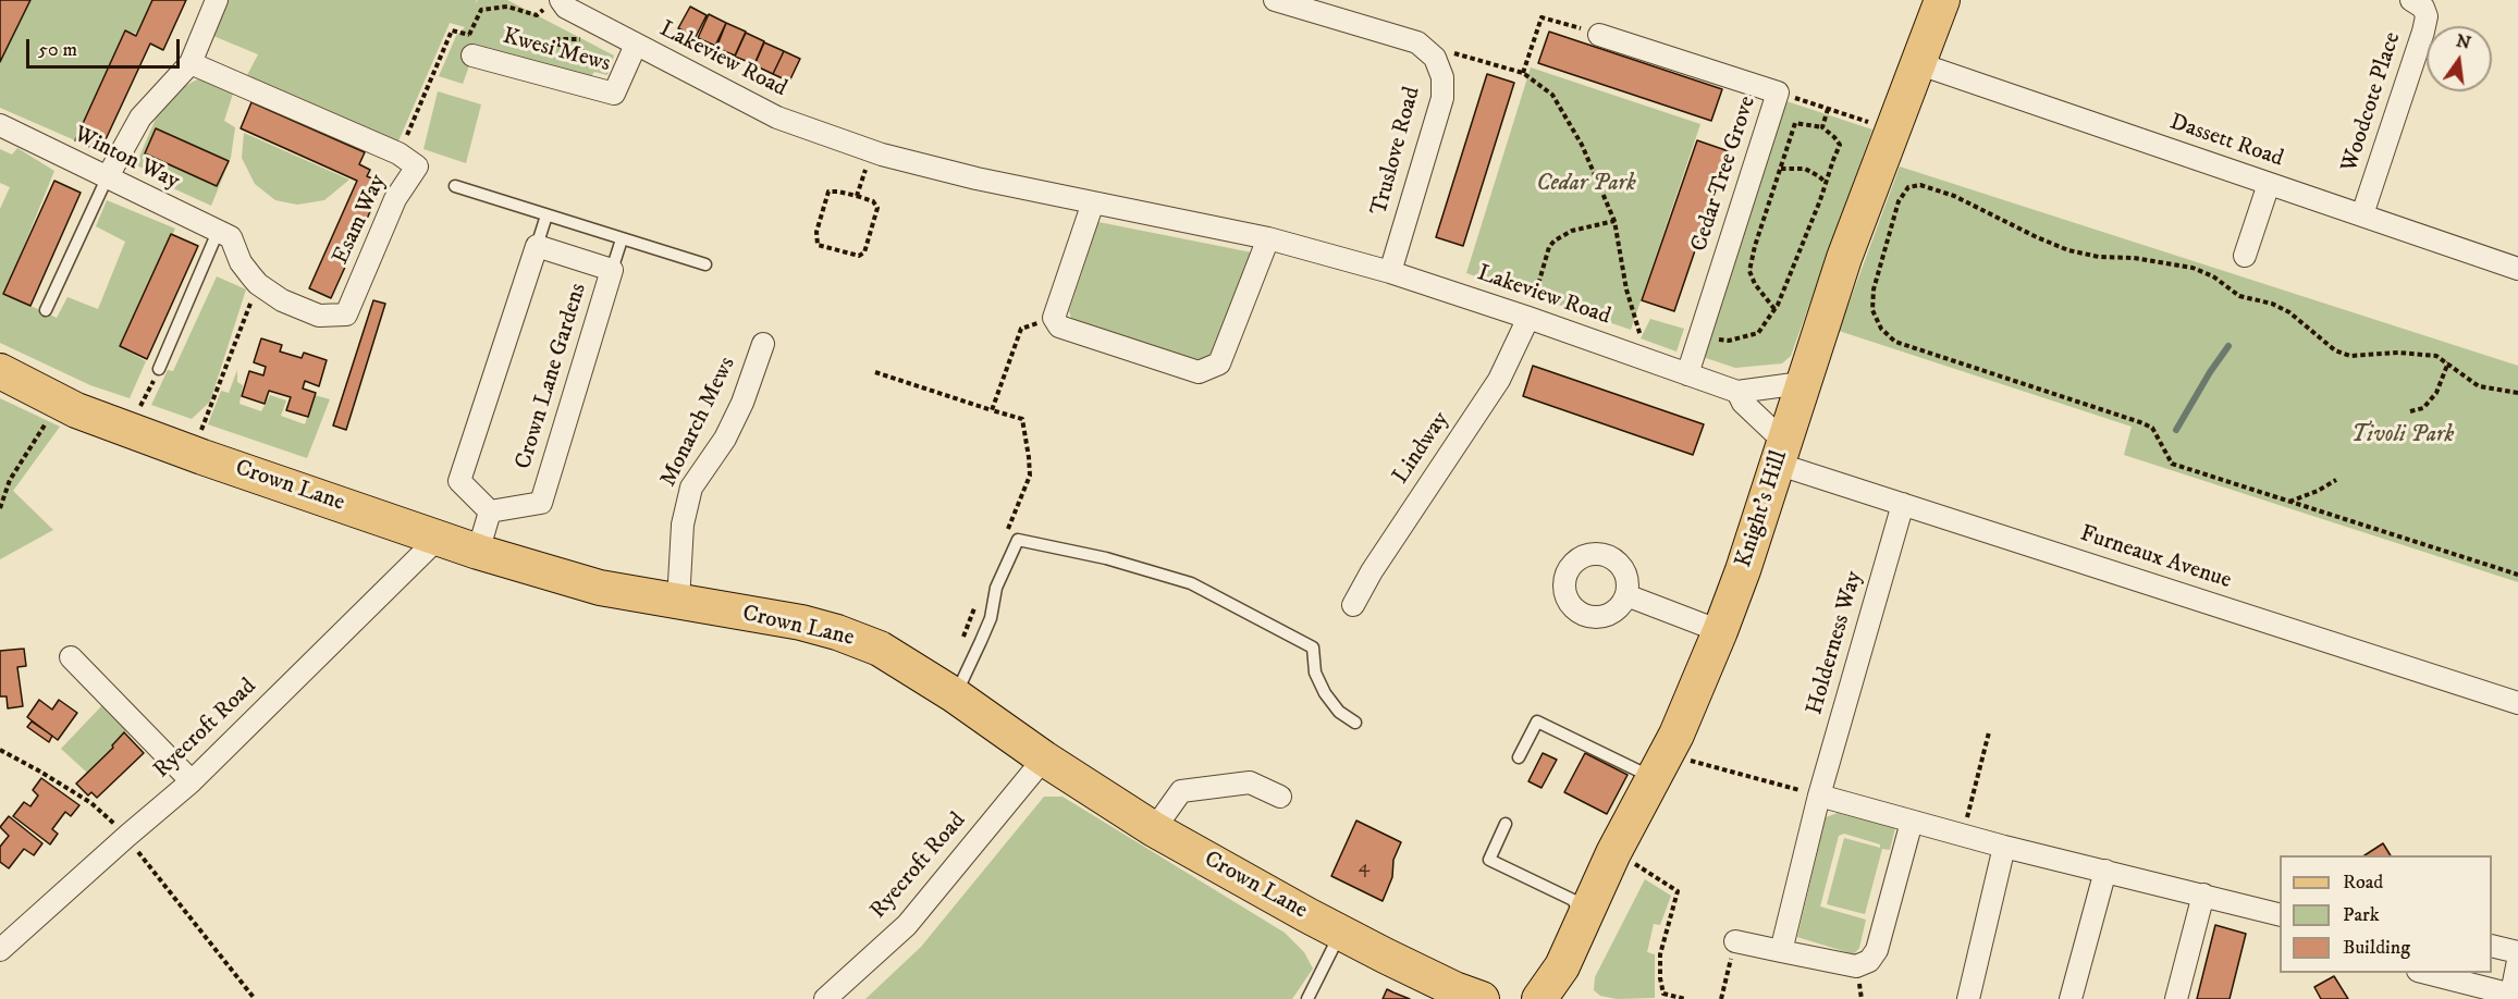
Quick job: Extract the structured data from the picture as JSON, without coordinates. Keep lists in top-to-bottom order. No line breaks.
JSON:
{"streets":{"main road":["Crown Lane","Knight's Hill"],"street":["Kwesi Mews","Lakeview Road","Woodcote Place","Dassett Road","Truslove Road","Winton Way","Cedar Tree Grove","Esam Way","Crown Lane Gardens","Monarch Mews","Lindway","Furneaux Avenue","Holderness Way","Ryecroft Road"]},"crossings":[["Kwesi Mews","Lakeview Road"],["Lakeview Road","Truslove Road"],["Lakeview Road","Cedar Tree Grove"],["Lakeview Road","Lindway"],["Lakeview Road","Knight's Hill"],["Woodcote Place","Dassett Road"],["Dassett Road","Knight's Hill"],["Winton Way","Esam Way"],["Monarch Mews","Crown Lane"],["Crown Lane","Ryecroft Road"],["Knight's Hill","Furneaux Avenue"],["Furneaux Avenue","Holderness Way"]],"parks":["Cedar Park","Tivoli Park"],"house_numbers":["4"],"legend":["Road","Park","Building"],"scale_bar":"50 m","north":"top"}
